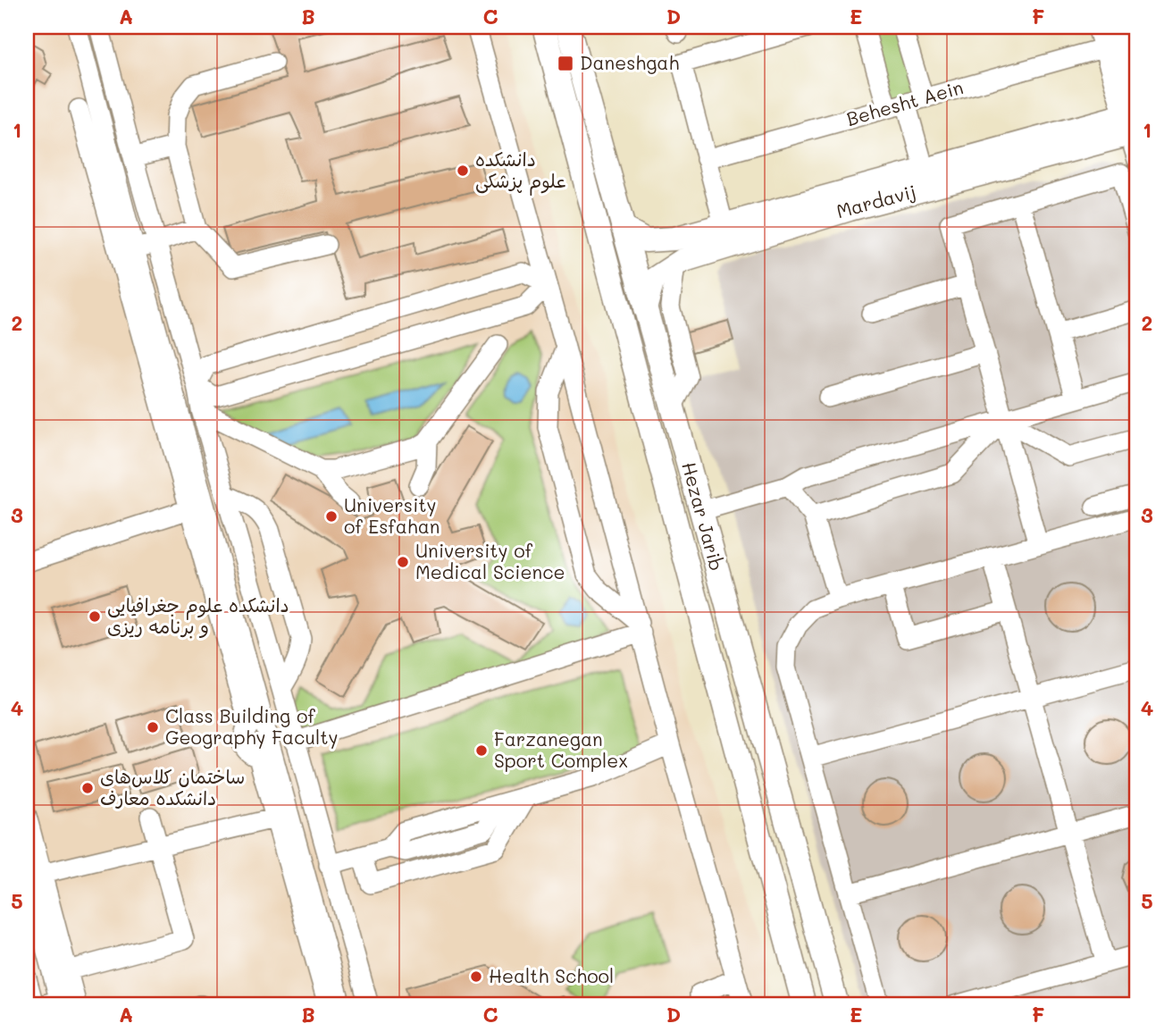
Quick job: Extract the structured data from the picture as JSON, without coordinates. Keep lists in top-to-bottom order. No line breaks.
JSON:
{"streets":{"main road":["Mardavij","Hezar Jarib"],"street":["Behesht Aein"]},"crossings":[["Mardavij","Hezar Jarib"]],"places":{"transit":["Daneshgah"],"other":["دانشکده علوم پزشکی","University of Esfahan","University of Medical Science","دانشکده علوم جغرافیایی و برنامه ریزی","Class Building of Geography Faculty","Farzanegan Sport Complex","ساختمان کلاس‌های دانشکده معارف","Health School"]},"grid":{"columns":["A","B","C","D","E","F"],"rows":["1","2","3","4","5"]}}
